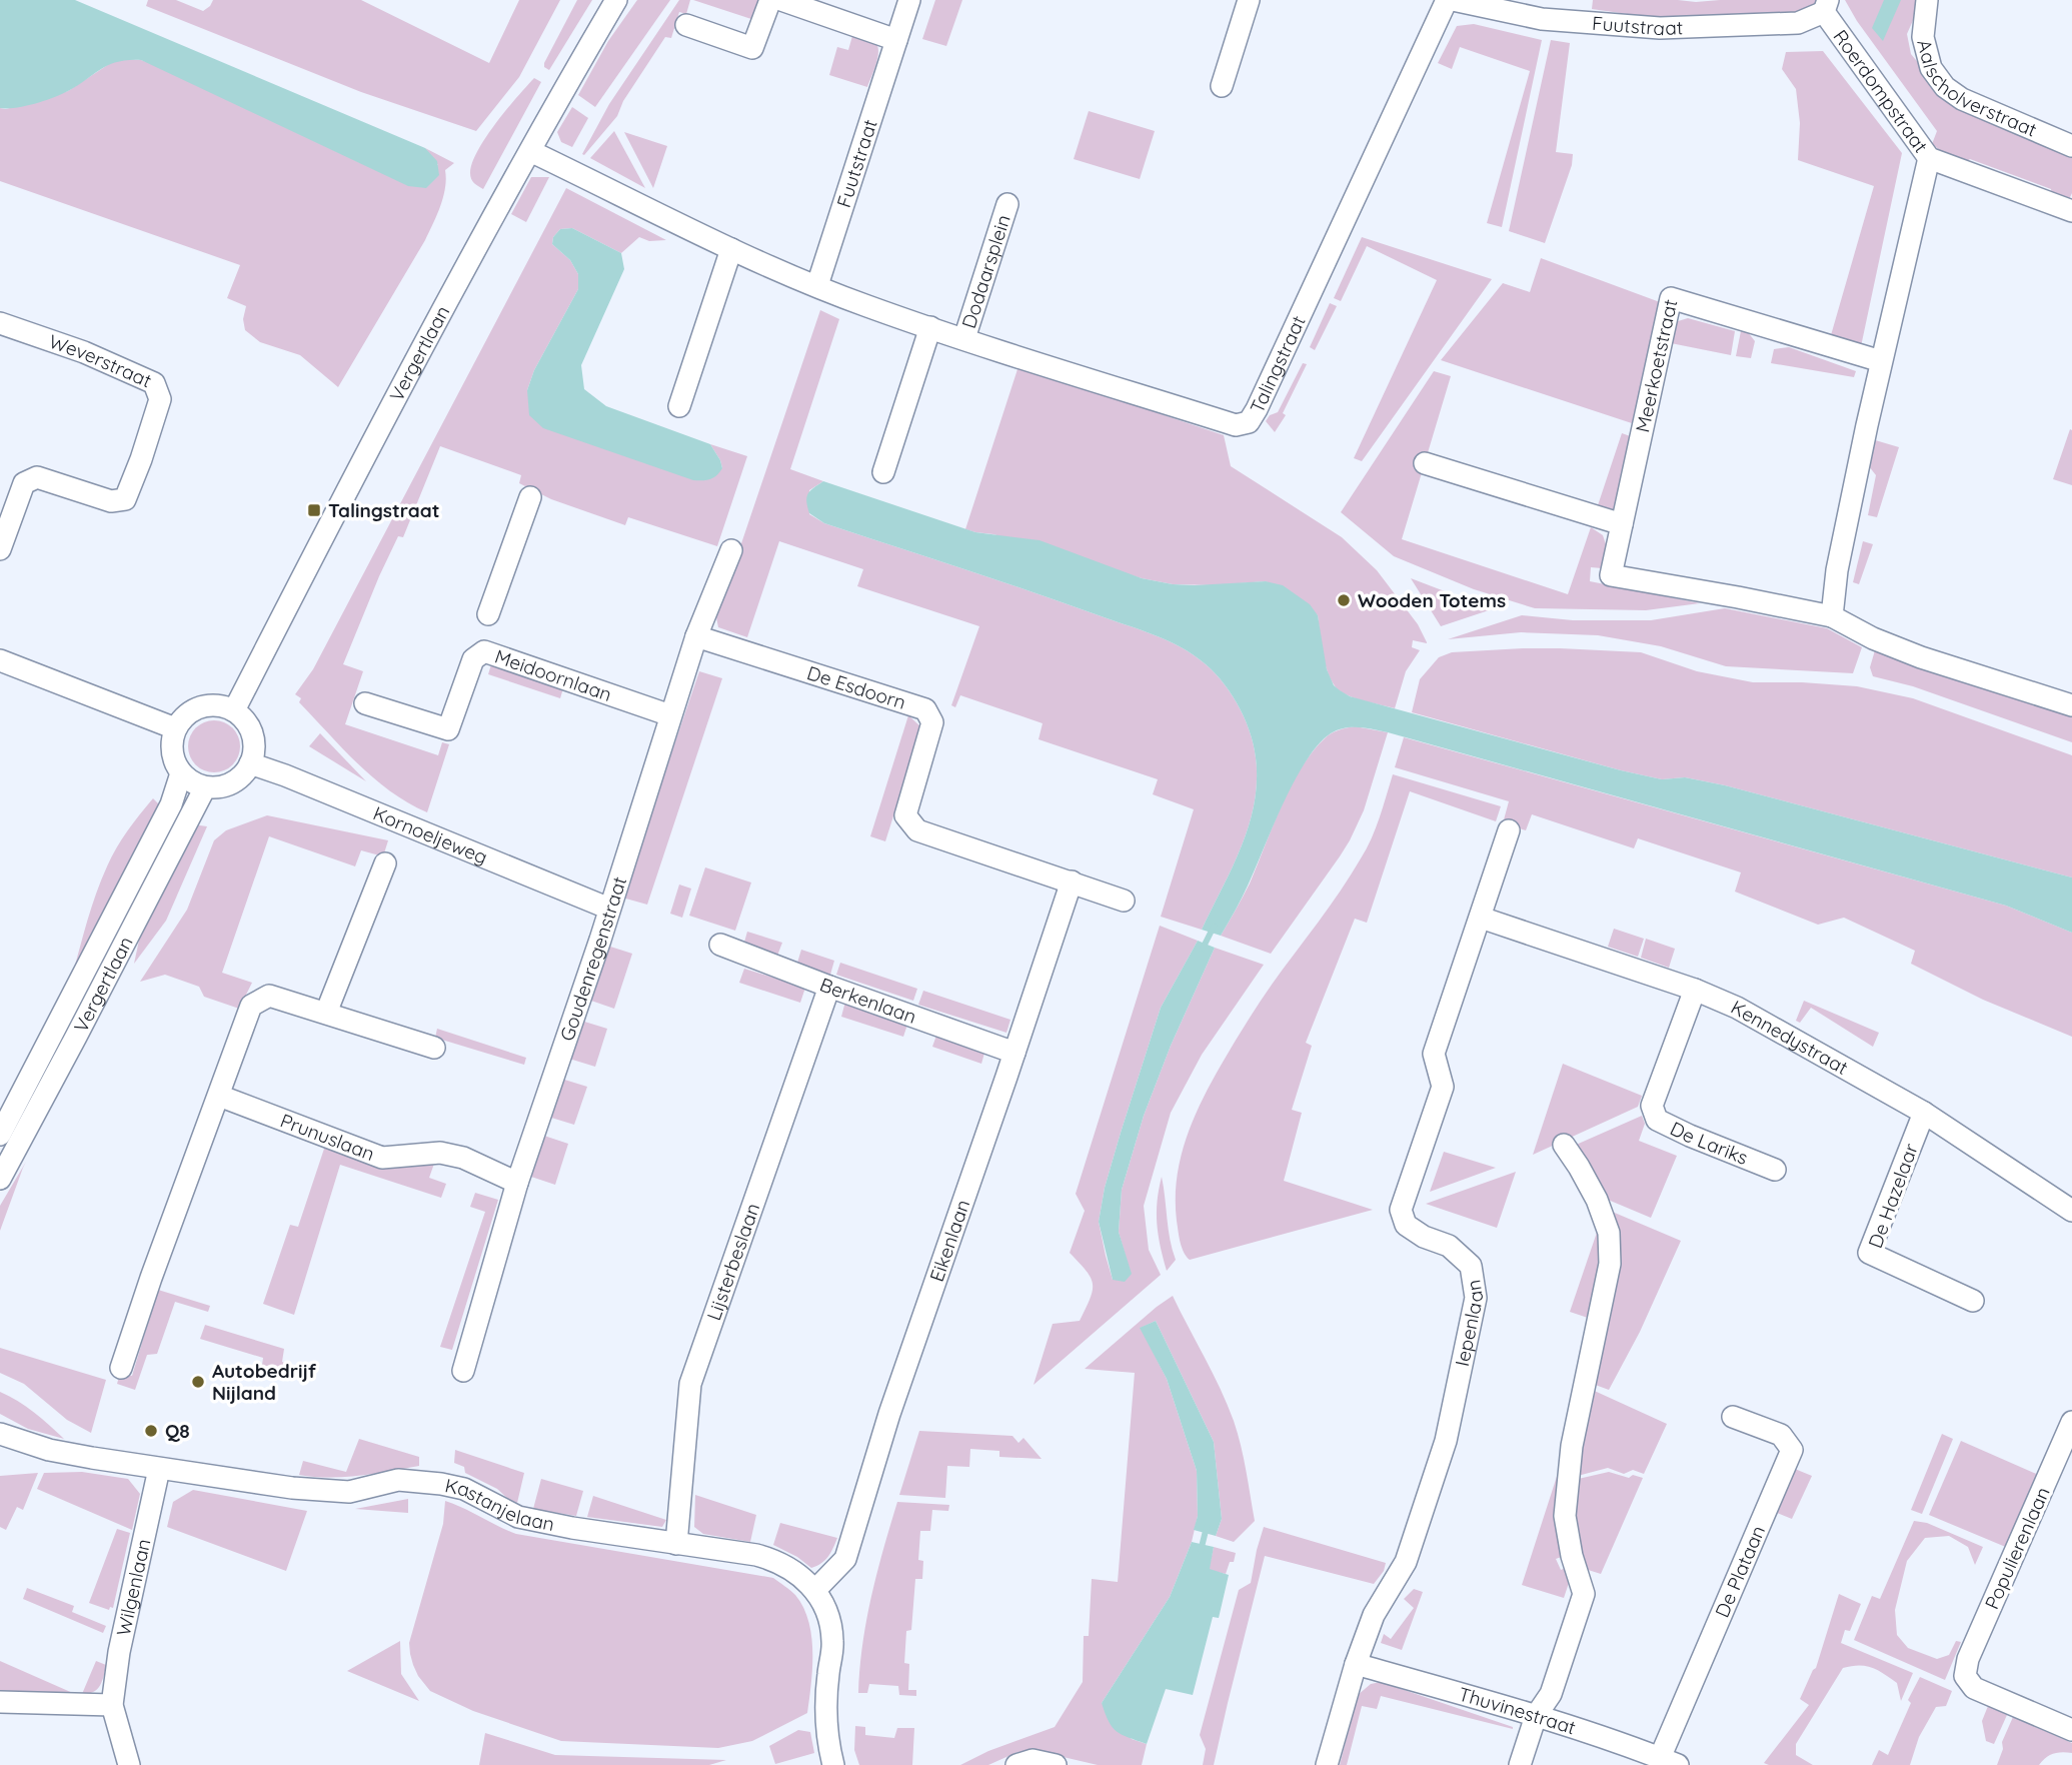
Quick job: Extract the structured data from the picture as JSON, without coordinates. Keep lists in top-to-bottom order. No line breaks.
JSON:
{"streets":{"street":["Fuutstraat","Aalscholverstraat","Roerdompstraat","Dodaarsplein","Vergertlaan","Weverstraat","Talingstraat","Meerkoetstraat","Meidoornlaan","De Esdoorn","Kornoeljeweg","Goudenregenstraat","Berkenlaan","Kennedystraat","Prunuslaan","De Lariks","De Hazelaar","Eikenlaan","Lijsterbeslaan","Iepenlaan","Kastanjelaan","Populierenlaan","De Plataan","Wilgenlaan","Thuvinestraat"]},"crossings":[["Fuutstraat","Roerdompstraat"],["Fuutstraat","Talingstraat"],["Dodaarsplein","Talingstraat"],["Vergertlaan","Talingstraat"],["Vergertlaan","Kornoeljeweg"],["Meidoornlaan","Goudenregenstraat"],["De Esdoorn","Goudenregenstraat"],["De Esdoorn","Eikenlaan"],["Kornoeljeweg","Goudenregenstraat"],["Goudenregenstraat","Prunuslaan"],["Berkenlaan","Eikenlaan"],["Berkenlaan","Lijsterbeslaan"],["Kennedystraat","De Lariks"],["Kennedystraat","De Hazelaar"],["Kennedystraat","Iepenlaan"],["Eikenlaan","Kastanjelaan"],["Lijsterbeslaan","Kastanjelaan"],["Iepenlaan","Thuvinestraat"],["Kastanjelaan","Wilgenlaan"],["De Plataan","Thuvinestraat"]],"places":{"transit":["Talingstraat"],"other":["Wooden Totems","Autobedrijf Nijland","Q8"]}}
